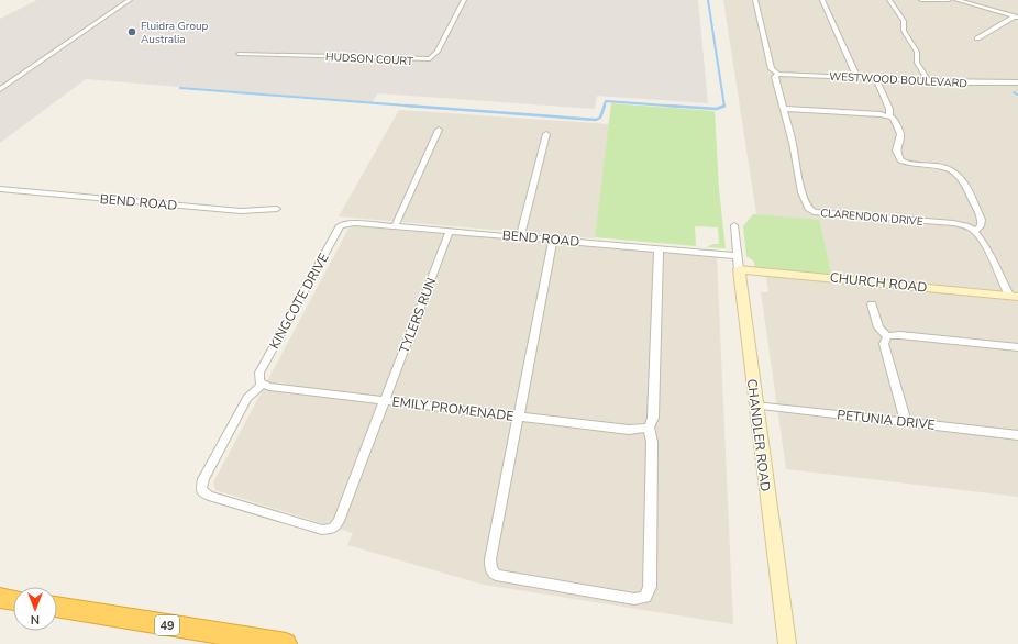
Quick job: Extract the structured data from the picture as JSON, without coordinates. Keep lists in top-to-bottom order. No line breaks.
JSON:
{"streets":{"highway":["49"],"main road":["CHURCH ROAD","CHANDLER ROAD"],"street":["HUDSON COURT","WESTWOOD BOULEVARD","BEND ROAD","CLARENDON DRIVE","KINGCOTE DRIVE","TYLERS RUN","EMILY PROMENADE","PETUNIA DRIVE"]},"crossings":[["WESTWOOD BOULEVARD","CLARENDON DRIVE"],["BEND ROAD","KINGCOTE DRIVE"],["BEND ROAD","TYLERS RUN"],["BEND ROAD","CHANDLER ROAD"],["CHURCH ROAD","CHANDLER ROAD"],["KINGCOTE DRIVE","TYLERS RUN"],["KINGCOTE DRIVE","EMILY PROMENADE"],["TYLERS RUN","EMILY PROMENADE"],["PETUNIA DRIVE","CHANDLER ROAD"]],"places":["Fluidra Group Australia"],"north":"bottom"}
